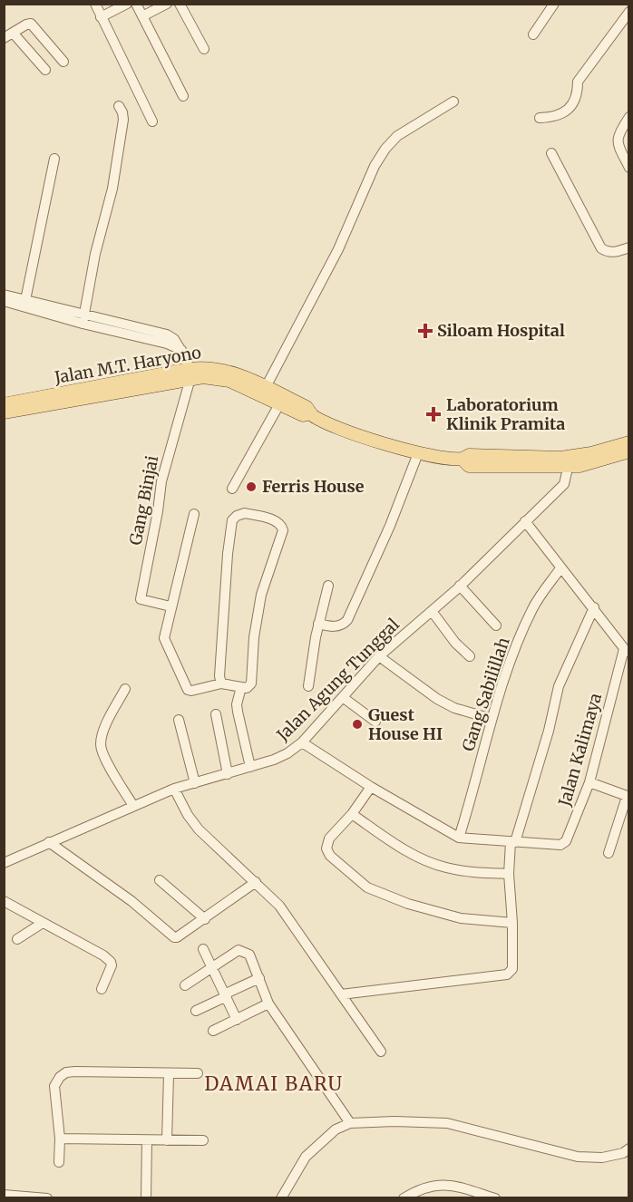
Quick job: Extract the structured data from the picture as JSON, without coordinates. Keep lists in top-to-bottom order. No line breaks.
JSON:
{"streets":{"main road":["Jalan M.T. Haryono"],"street":["Gang Binjai","Jalan Agung Tunggal","Gang Sabilillah","Jalan Kalimaya"]},"crossings":[["Jalan M.T. Haryono","Gang Binjai"],["Jalan M.T. Haryono","Jalan Agung Tunggal"],["Jalan Agung Tunggal","Jalan Kalimaya"],["Gang Sabilillah","Jalan Kalimaya"]],"districts":["DAMAI BARU"],"places":{"health":["Siloam Hospital","Laboratorium Klinik Pramita"],"other":["Ferris House","Guest House HI"]}}
